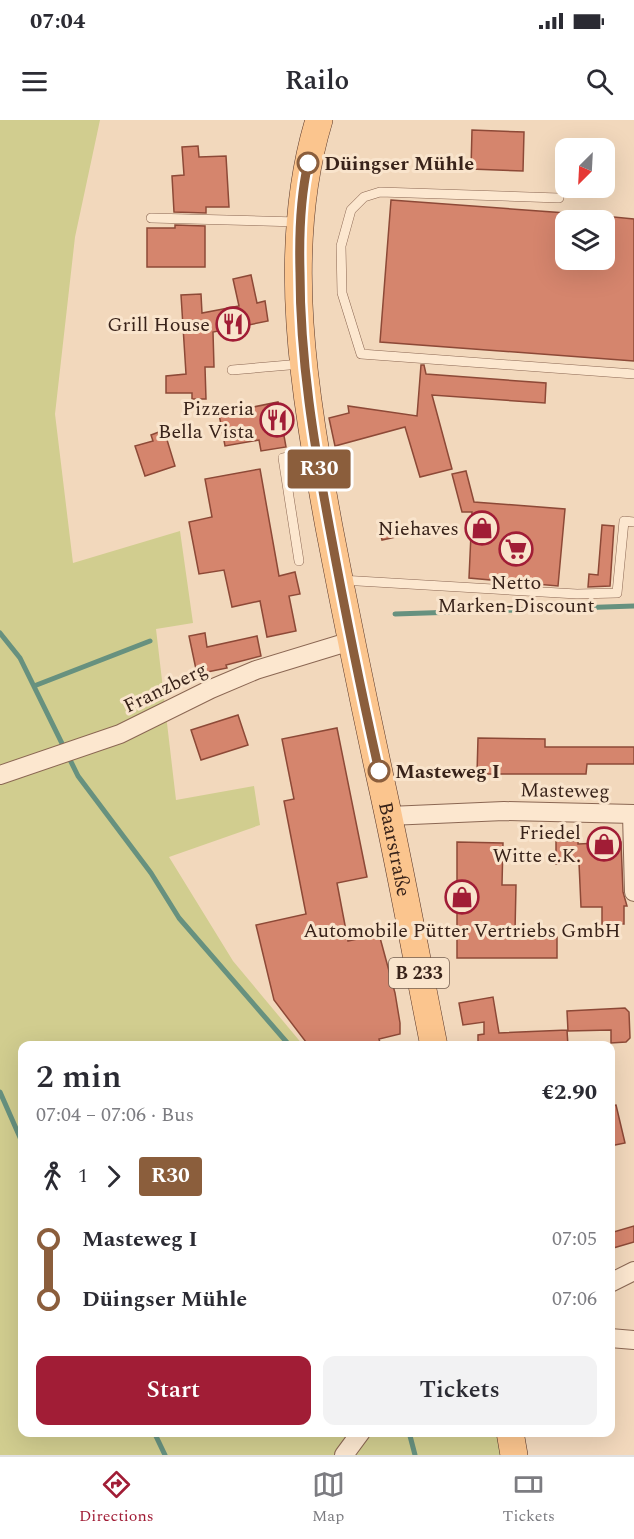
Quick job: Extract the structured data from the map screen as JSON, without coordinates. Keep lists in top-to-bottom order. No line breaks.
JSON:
{"streets":{"main road":["Baarstraße","B 233"],"street":["Franzberg","Masteweg"]},"crossings":[["Franzberg","Baarstraße"],["Masteweg","Baarstraße"]],"places":{"other":["Düingser Mühle","Masteweg I"],"restaurant":["Grill House","Pizzeria Bella Vista"],"shop":["Niehaves","Friedel Witte e.K.","Automobile Pütter Vertriebs GmbH"],"supermarket":["Netto Marken-Discount"]},"lines":["bus line R30"],"north":"bottom left","page":{"status":"07:04","header":"Railo","on_map":"R30","heading":["2 min","07:04 – 07:06 · Bus","€2.90"],"legs":["1","R30"],"list":[{"name":"Masteweg I","value":"07:05"},{"name":"Düingser Mühle","value":"07:06"}],"buttons":["Start","Tickets"],"tabs":["Directions","Map","Tickets"]}}
